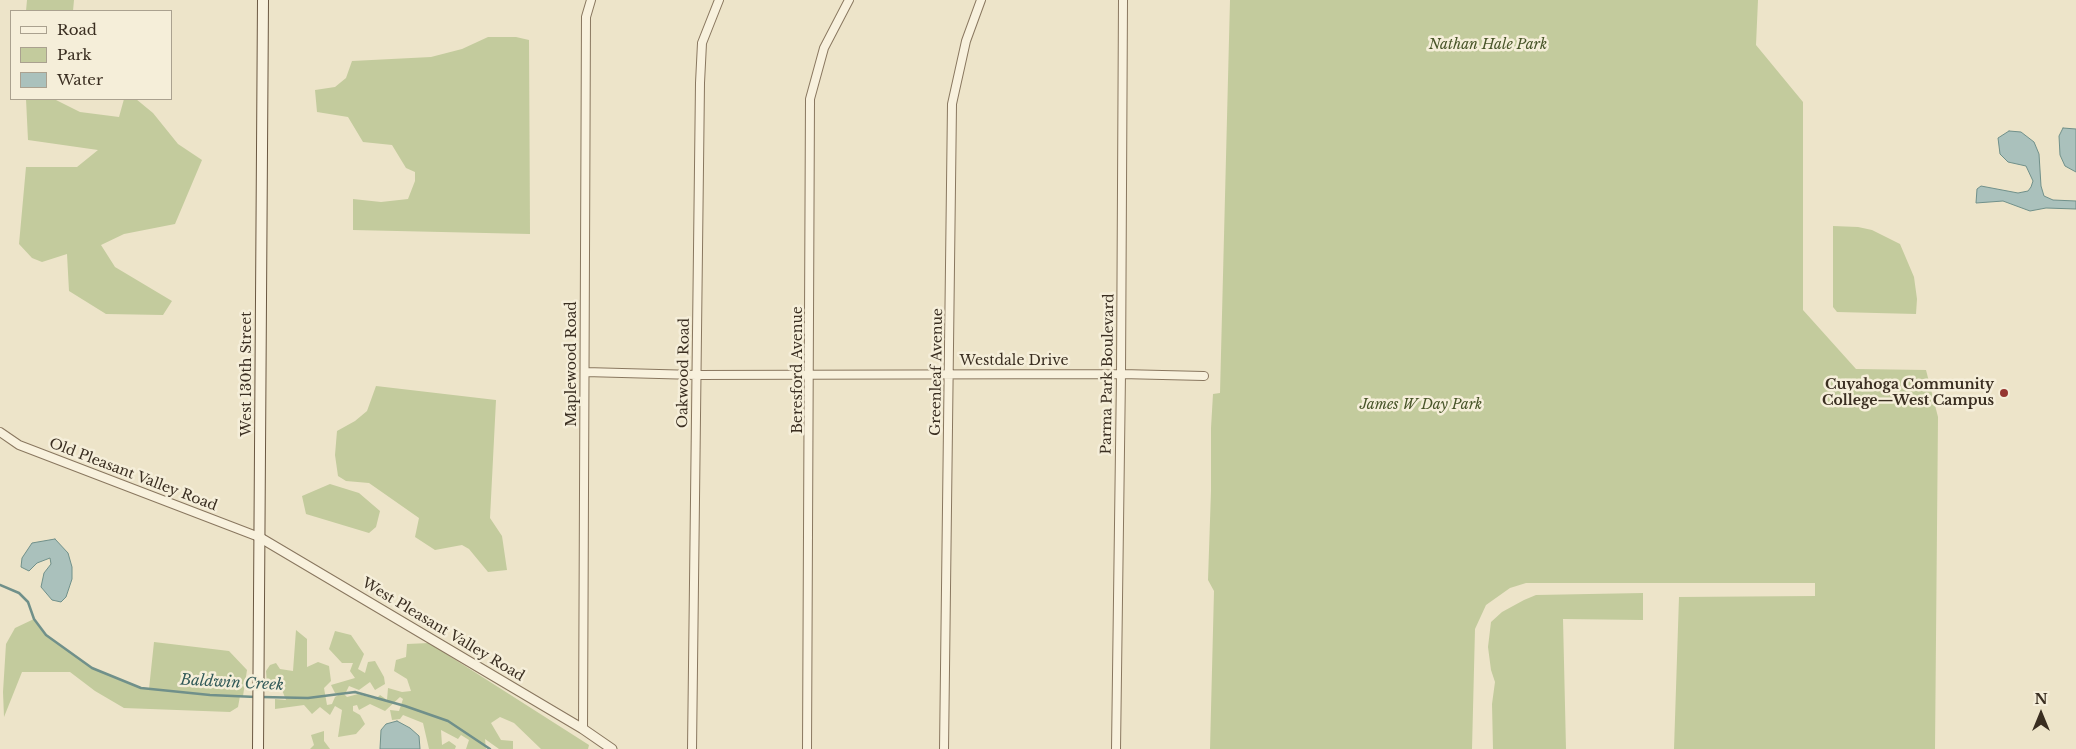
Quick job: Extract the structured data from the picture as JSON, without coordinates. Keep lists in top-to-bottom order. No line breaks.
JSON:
{"streets":{"main road":["West 130th Street"],"street":["Westdale Drive","Maplewood Road","Beresford Avenue","Greenleaf Avenue","Oakwood Road","Parma Park Boulevard","Old Pleasant Valley Road","West Pleasant Valley Road"]},"crossings":[["Westdale Drive","Maplewood Road"],["Westdale Drive","Beresford Avenue"],["Westdale Drive","Greenleaf Avenue"],["Westdale Drive","Oakwood Road"],["Westdale Drive","Parma Park Boulevard"],["Maplewood Road","West Pleasant Valley Road"],["West 130th Street","Old Pleasant Valley Road"],["West 130th Street","West Pleasant Valley Road"],["Old Pleasant Valley Road","West Pleasant Valley Road"]],"water":["Baldwin Creek"],"parks":["Nathan Hale Park","James W Day Park"],"places":["Cuyahoga Community College—West Campus"],"legend":["Road","Park","Water"],"north":"top"}
